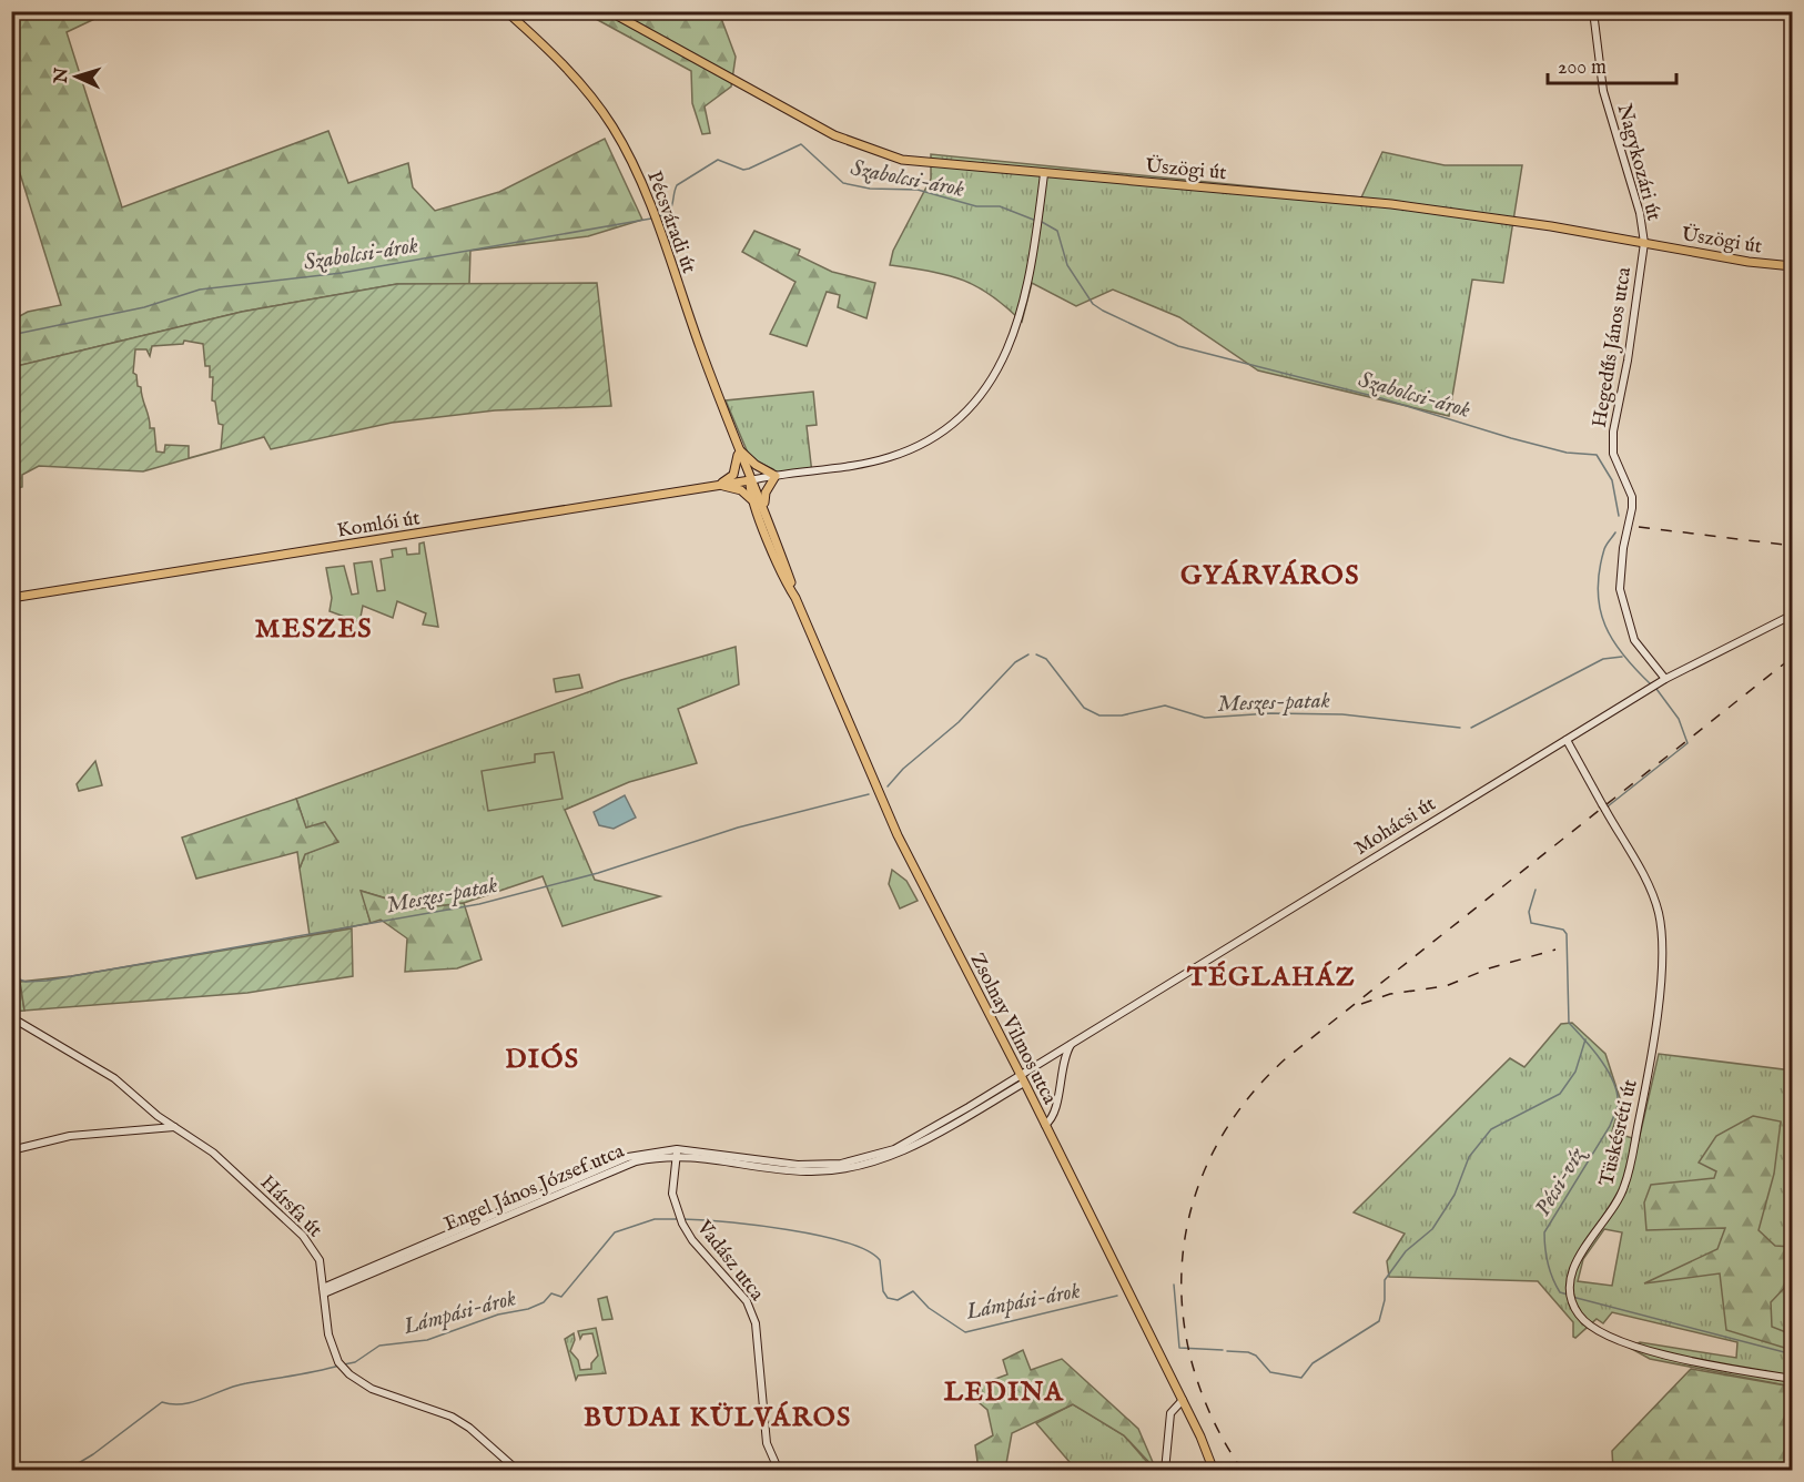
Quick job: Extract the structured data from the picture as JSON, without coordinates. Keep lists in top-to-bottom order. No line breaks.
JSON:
{"streets":{"main road":["Üszögi út","Pécsváradi út","Komlói út","Zsolnay Vilmos utca"],"street":["Nagykozári út","Hegedűs János utca","Mohácsi út","Tüskésréti út","Engel János József utca","Hársfa út","Vadász utca"]},"crossings":[["Nagykozári út","Üszögi út"],["Nagykozári út","Hegedűs János utca"],["Üszögi út","Hegedűs János utca"],["Pécsváradi út","Komlói út"],["Pécsváradi út","Zsolnay Vilmos utca"],["Hegedűs János utca","Mohácsi út"],["Komlói út","Zsolnay Vilmos utca"],["Mohácsi út","Zsolnay Vilmos utca"],["Mohácsi út","Tüskésréti út"],["Mohácsi út","Engel János József utca"],["Zsolnay Vilmos utca","Engel János József utca"],["Engel János József utca","Hársfa út"],["Engel János József utca","Vadász utca"]],"districts":["GYÁRVÁROS","MESZES","TÉGLAHÁZ","DIÓS","LEDINA","BUDAI KÜLVÁROS"],"water":["Szabolcsi-árok","Meszes-patak","Pécsi-víz","Lámpási-árok"],"scale_bar":"200 m","north":"left"}
